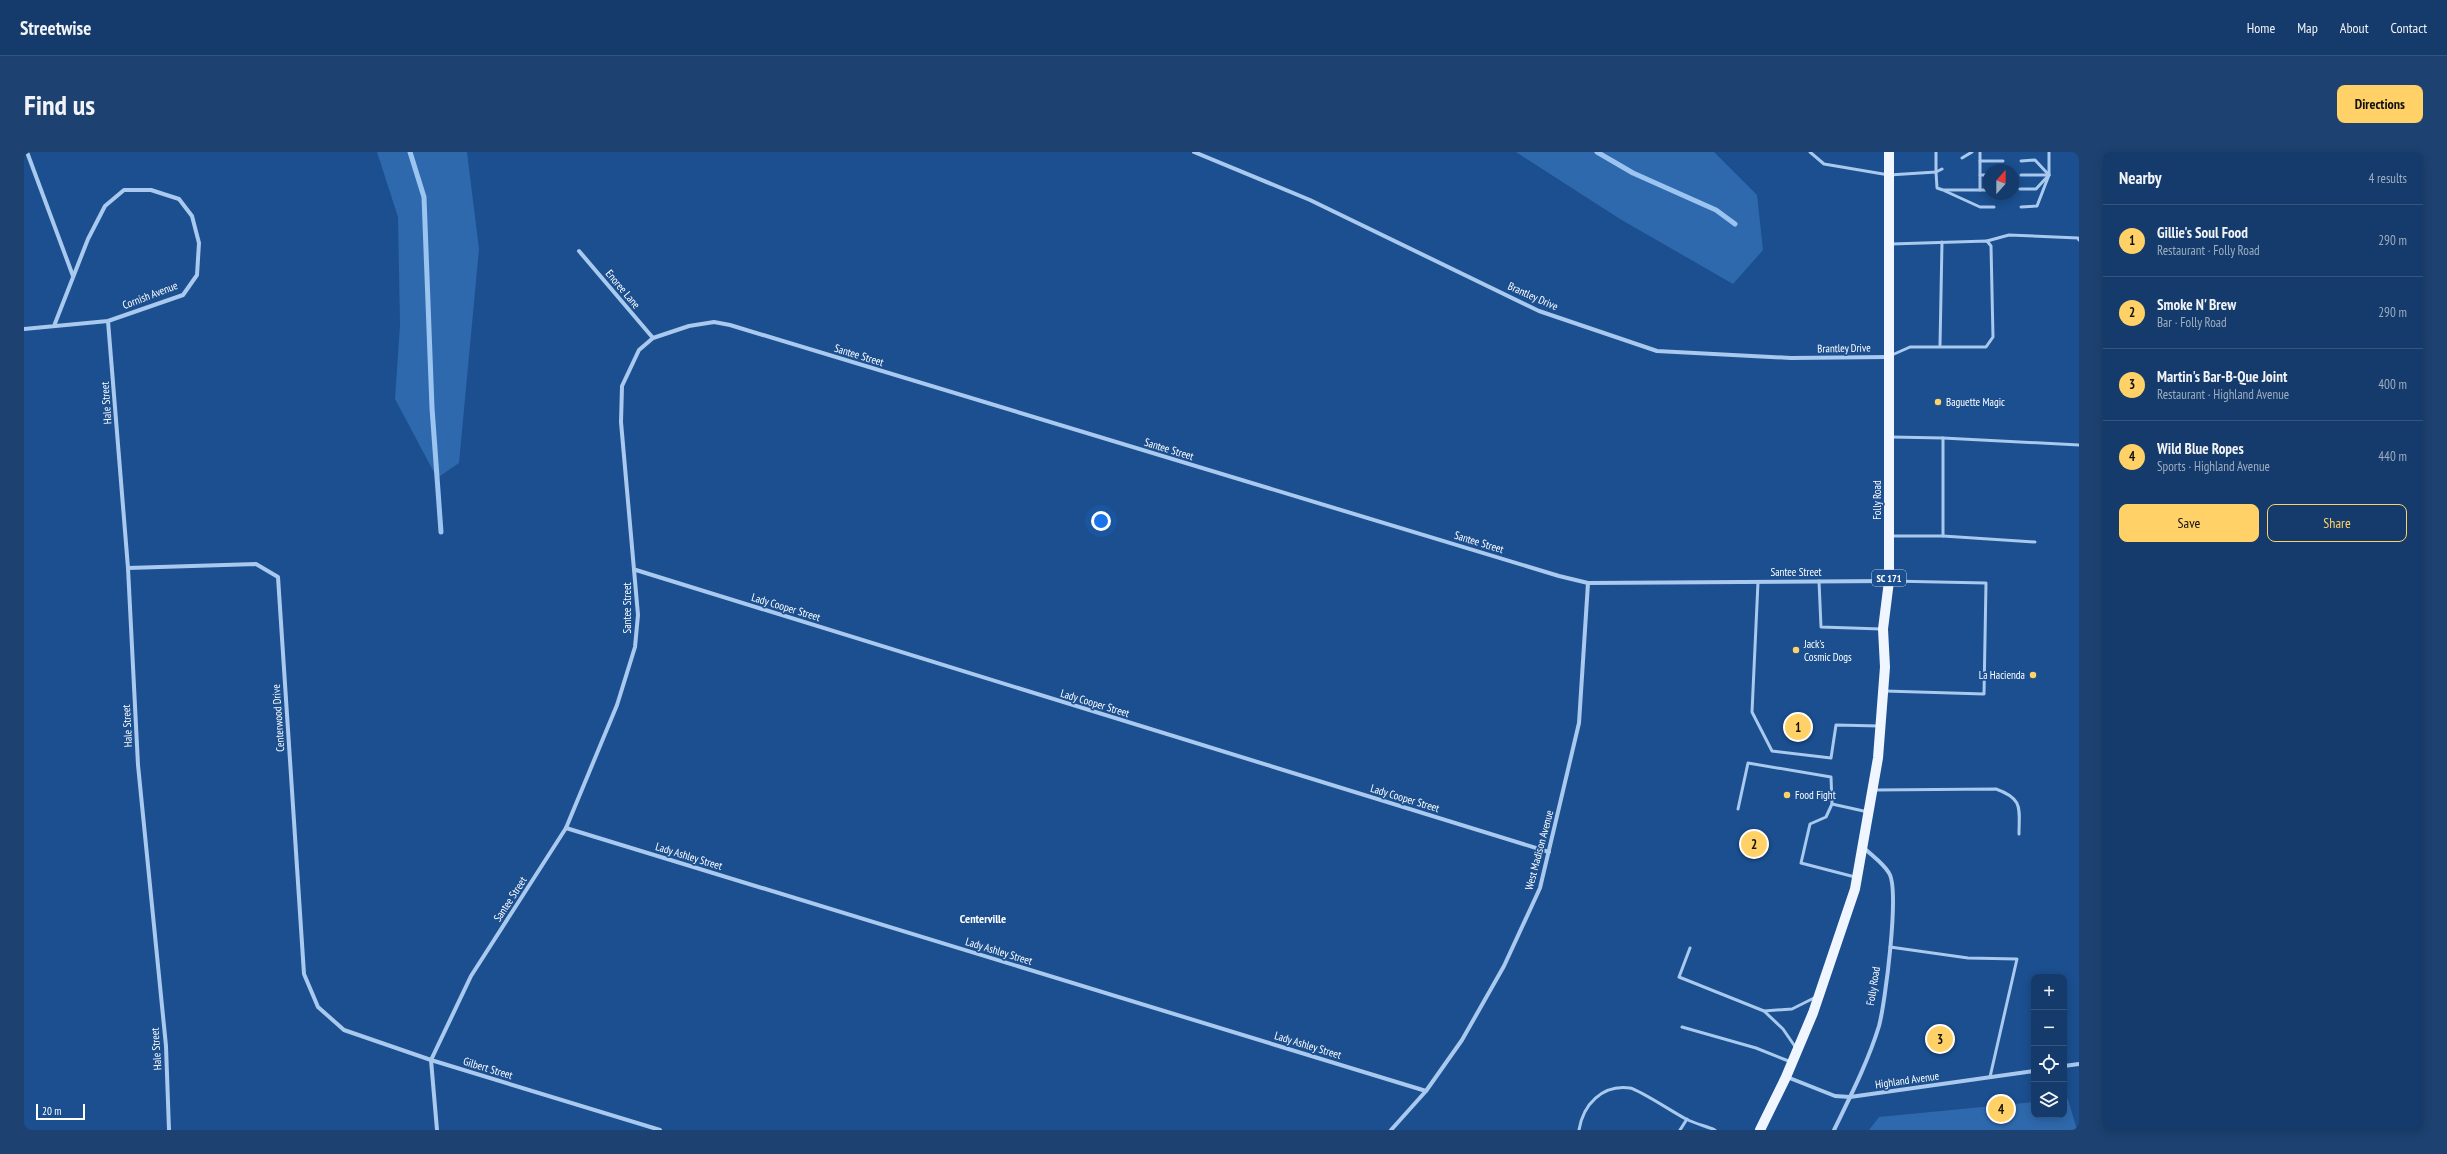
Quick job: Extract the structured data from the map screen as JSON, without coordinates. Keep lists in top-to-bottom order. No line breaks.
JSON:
{"streets":{"main road":["Folly Road","SC 171"],"street":["Enoree Lane","Cornish Avenue","Brantley Drive","Santee Street","Hale Street","Lady Cooper Street","Centerwood Drive","West Madison Avenue","Lady Ashley Street","Gilbert Street","Highland Avenue"]},"crossings":[["Enoree Lane","Santee Street"],["Cornish Avenue","Hale Street"],["Brantley Drive","Folly Road"],["Santee Street","Folly Road"],["Santee Street","Lady Cooper Street"],["Santee Street","West Madison Avenue"],["Santee Street","Lady Ashley Street"],["Santee Street","Gilbert Street"],["Hale Street","Centerwood Drive"],["Folly Road","Highland Avenue"],["Lady Cooper Street","West Madison Avenue"],["Centerwood Drive","Gilbert Street"],["West Madison Avenue","Lady Ashley Street"]],"districts":["Centerville"],"places":["Baguette Magic","Jack's Cosmic Dogs","La Hacienda","Food Fight"],"scale_bar":"20 m","north":"top","page":{"header":"Streetwise","nav":["Home","Map","About","Contact"],"buttons":["Directions",["Save","Share"]],"title":"Find us","heading":["Nearby","4 results"],"list":[{"mark":"1","name":"Gillie's Soul Food","note":"Restaurant · Folly Road","value":"290 m"},{"mark":"2","name":"Smoke N' Brew","note":"Bar · Folly Road","value":"290 m"},{"mark":"3","name":"Martin's Bar-B-Que Joint","note":"Restaurant · Highland Avenue","value":"400 m"},{"mark":"4","name":"Wild Blue Ropes","note":"Sports · Highland Avenue","value":"440 m"}],"pins":["1","2","3","4"],"map_buttons":["+","−"],"scale":"20 m"}}
